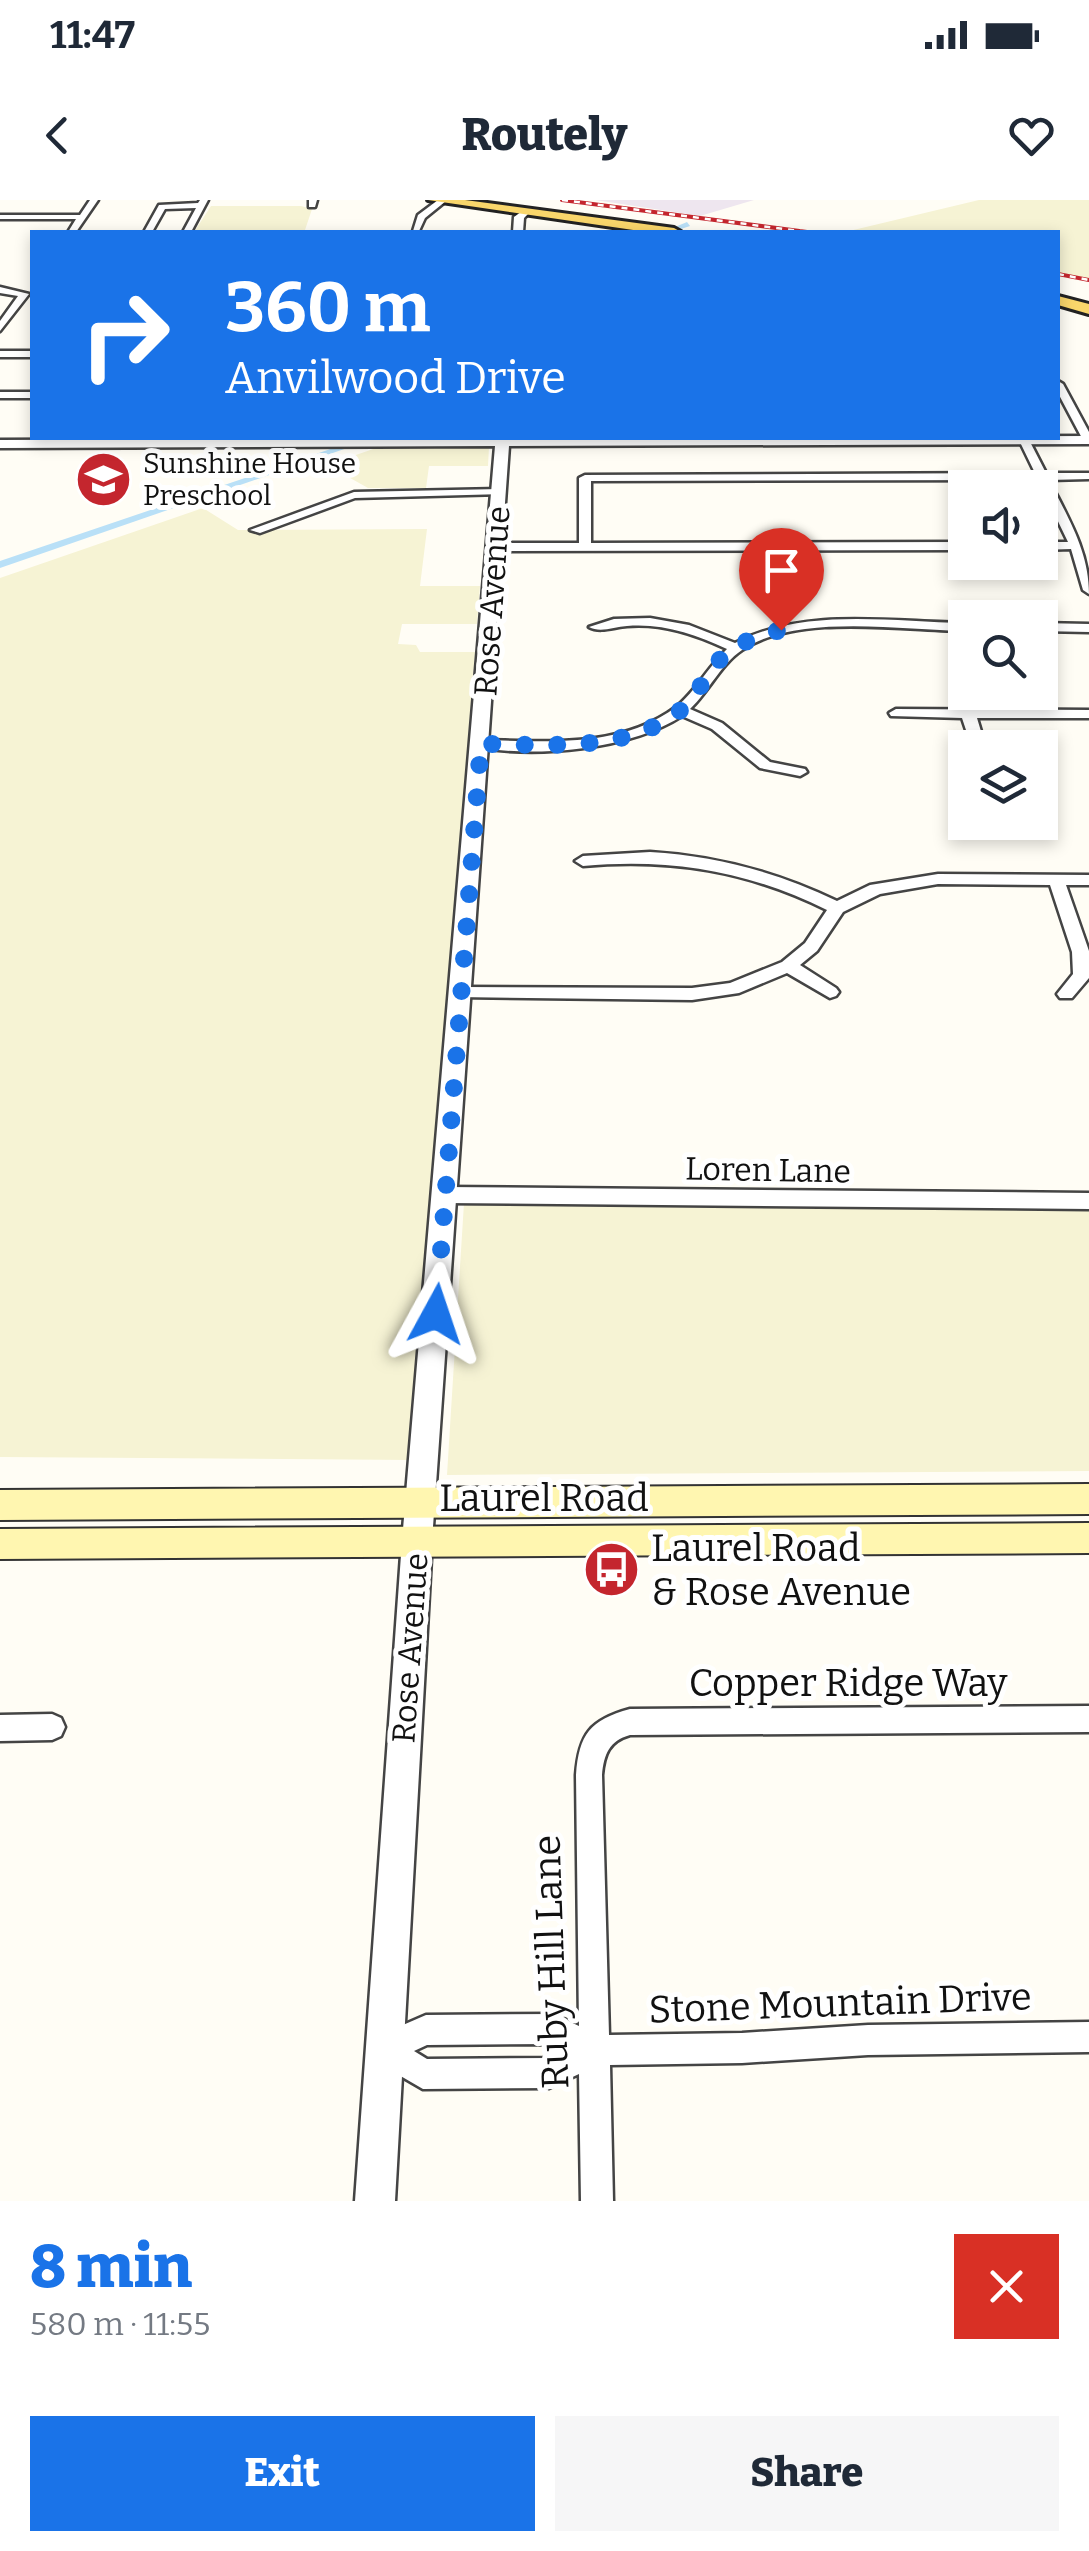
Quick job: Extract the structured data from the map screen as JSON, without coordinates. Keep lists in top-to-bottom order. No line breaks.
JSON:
{"streets":{"main road":["Laurel Road"],"street":["Rose Avenue","Loren Lane","Copper Ridge Way","Ruby Hill Lane","Stone Mountain Drive"]},"crossings":[["Rose Avenue","Loren Lane"],["Rose Avenue","Laurel Road"],["Rose Avenue","Stone Mountain Drive"],["Copper Ridge Way","Ruby Hill Lane"],["Ruby Hill Lane","Stone Mountain Drive"]],"places":{"school or university":["Sunshine House Preschool"],"bus stop":["Laurel Road & Rose Avenue"]},"page":{"status":"11:47","header":"Routely","turn":["360 m","Anvilwood Drive"],"heading":["8 min","580 m · 11:55"],"buttons":["Exit","Share"]}}
